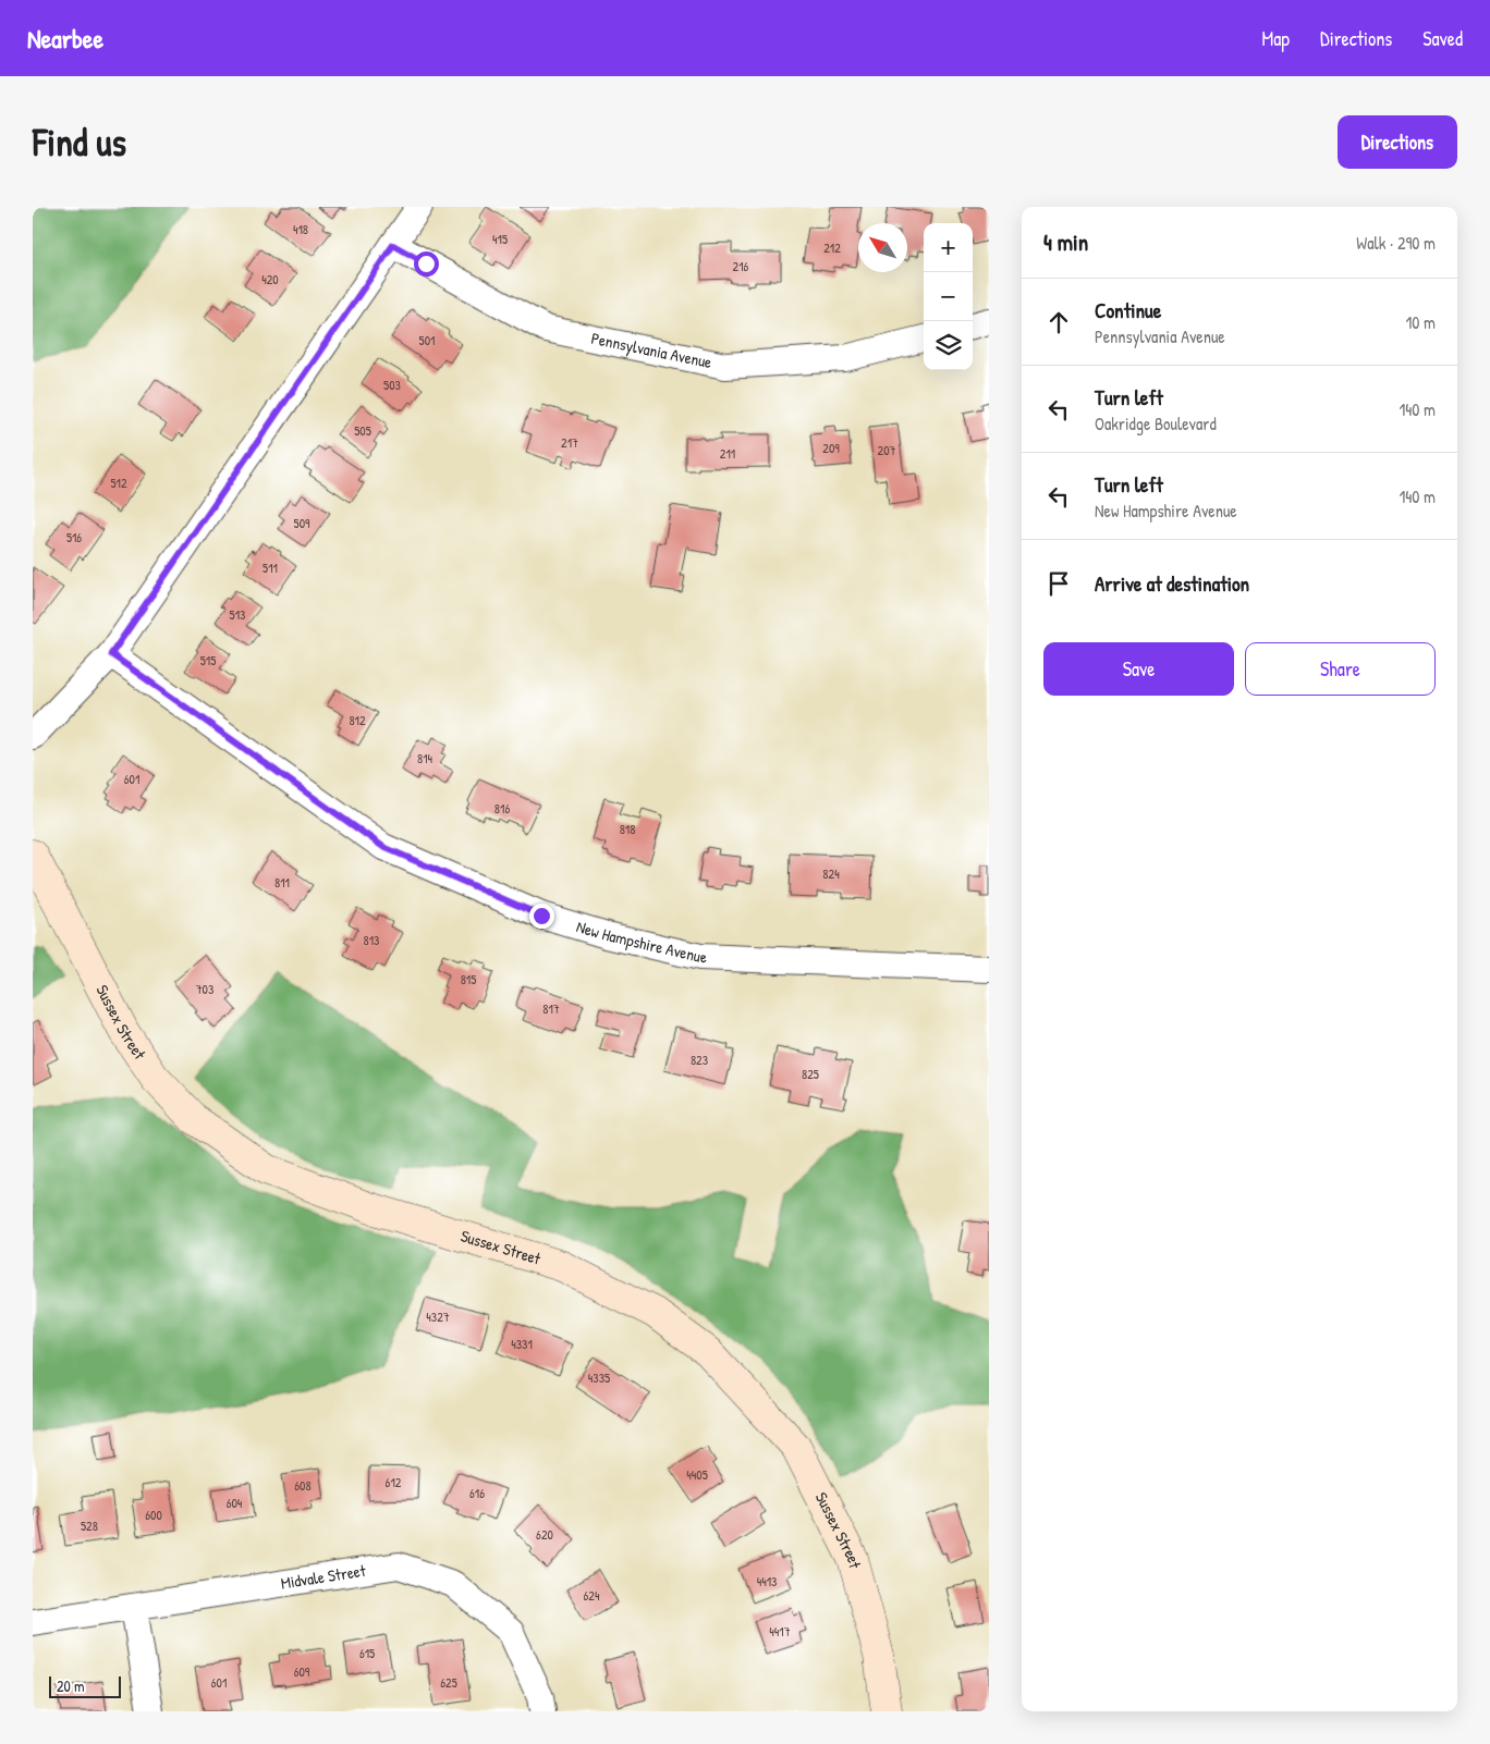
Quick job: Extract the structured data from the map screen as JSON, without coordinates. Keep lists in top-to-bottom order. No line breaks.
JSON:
{"streets":{"street":["Pennsylvania Avenue","New Hampshire Avenue","Sussex Street","Midvale Street"]},"house_numbers":["418","415","212","216","420","501","503","505","217","209","207","211","512","509","516","511","513","515","812","814","601","816","818","824","811","813","815","703","817","823","825","4327","4331","4335","4405","612","608","616","604","600","528","620","4413","624","4417","615","609","601","625"],"scale_bar":"20 m","north":"top left","page":{"header":"Nearbee","nav":["Map","Directions","Saved"],"buttons":["Directions",["Save","Share"]],"title":"Find us","heading":["4 min","Walk · 290 m"],"map_buttons":["+","−"],"list":[["Continue","Pennsylvania Avenue","10 m"],["Turn left","Oakridge Boulevard","140 m"],["Turn left","New Hampshire Avenue","140 m"],"Arrive at destination"],"scale":"20 m"}}
